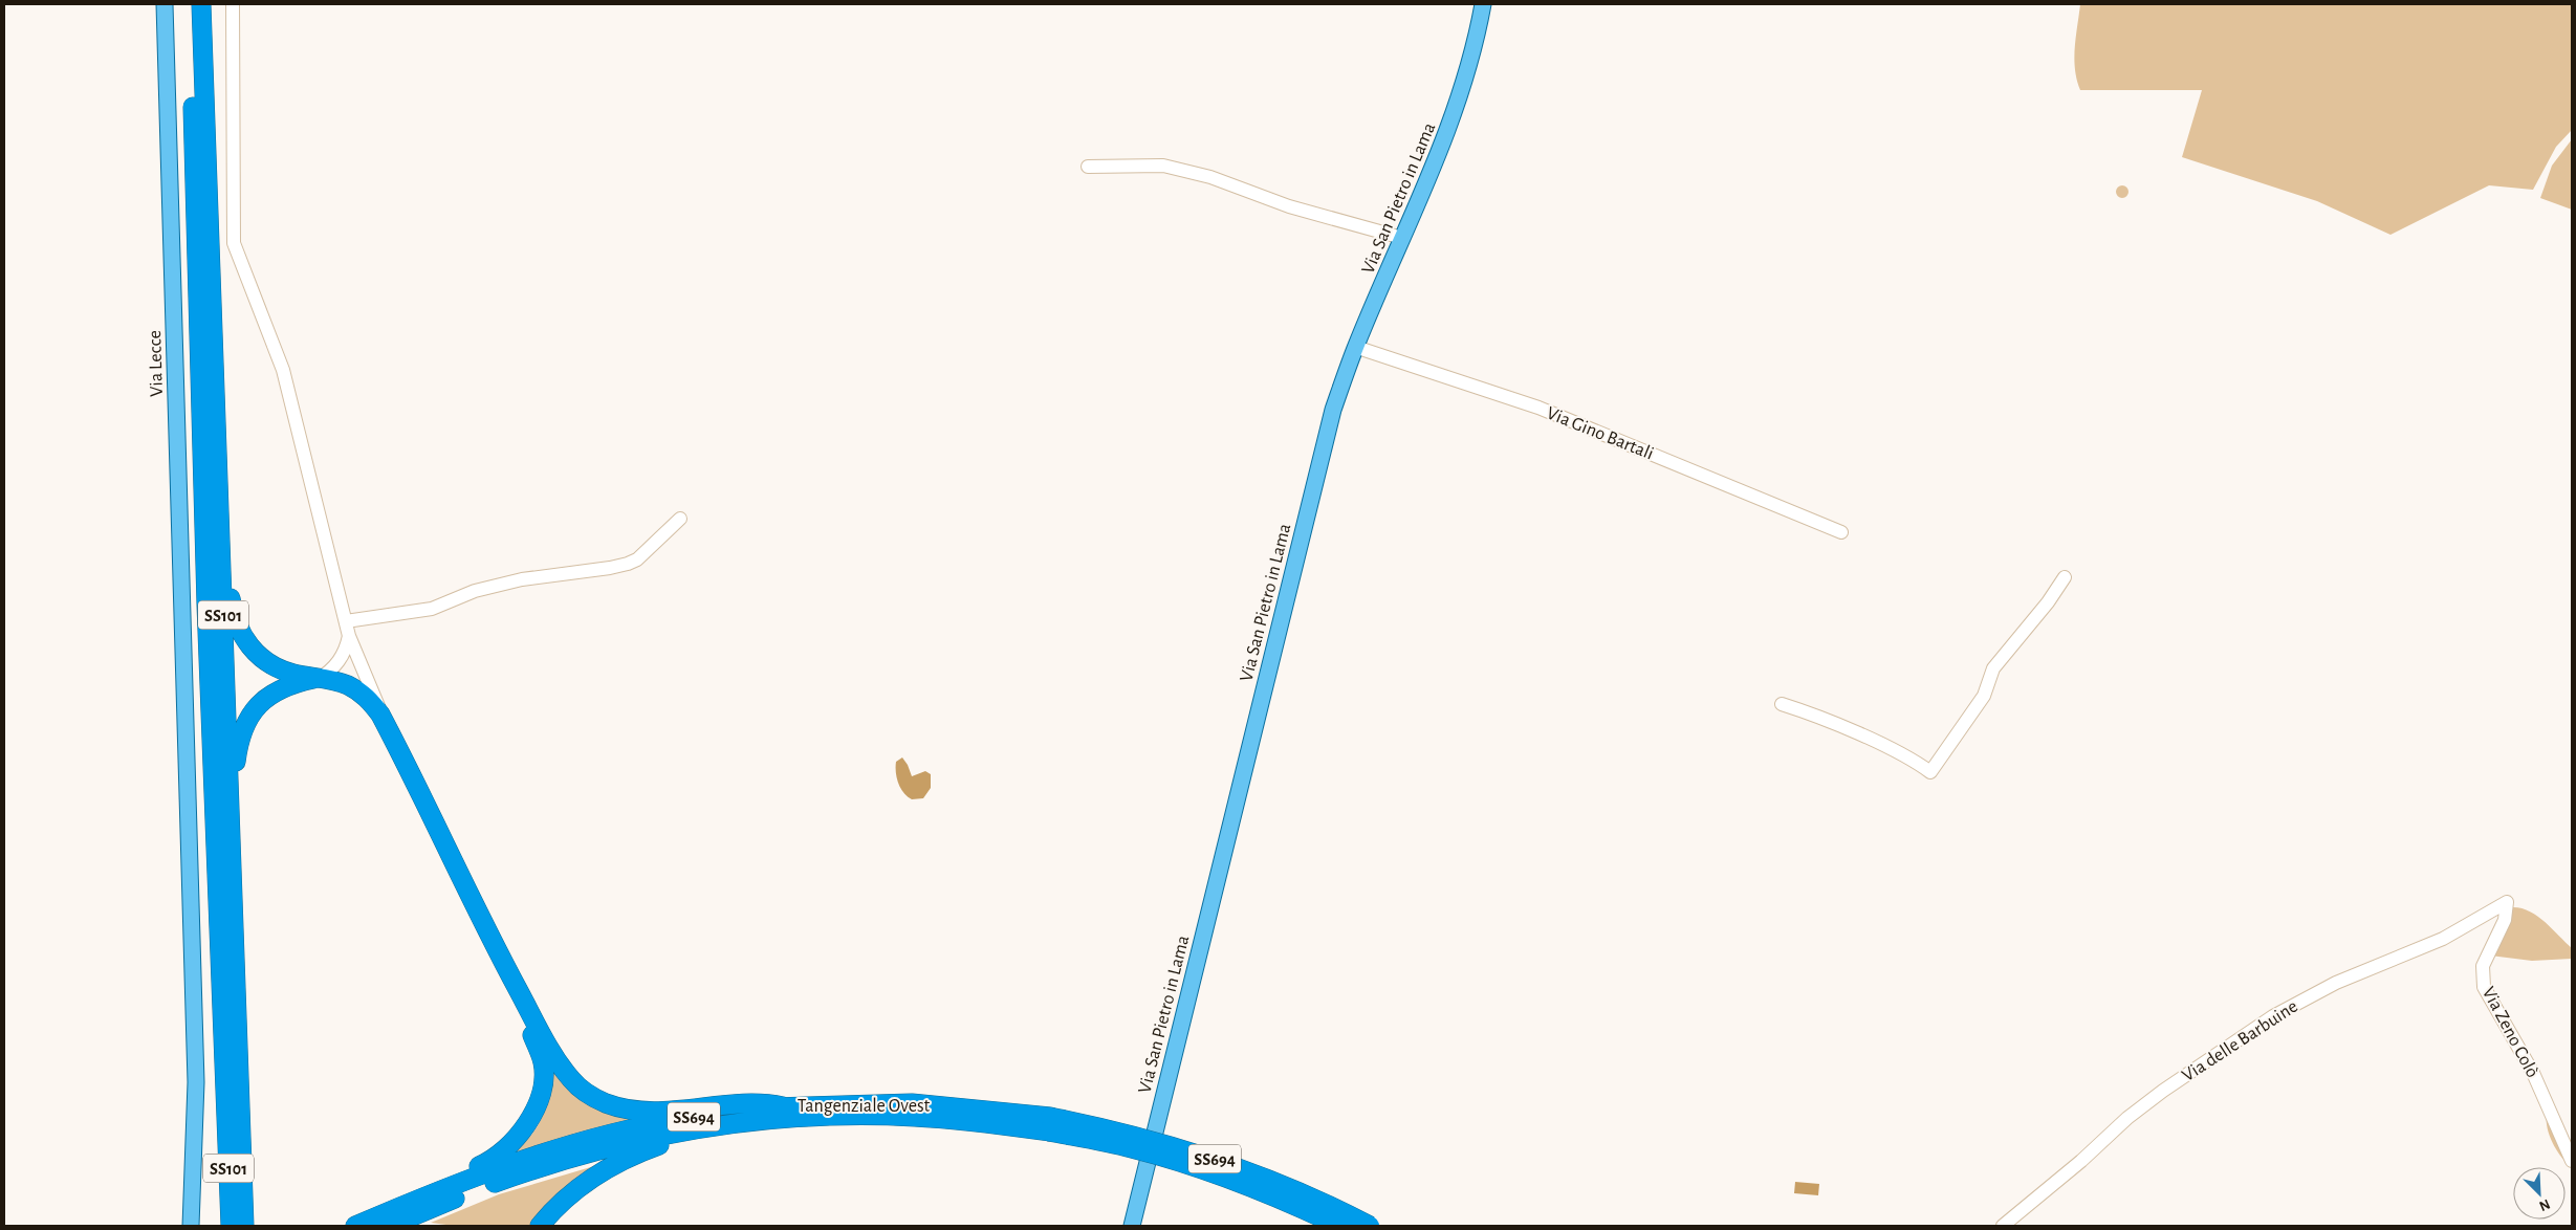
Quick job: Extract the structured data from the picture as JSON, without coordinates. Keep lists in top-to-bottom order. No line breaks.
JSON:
{"streets":{"highway":["SS101","Tangenziale Ovest","SS694"],"main road":["Via San Pietro in Lama","Via Lecce"],"street":["Via Gino Bartali","Via Zeno Colò","Via delle Barbuine"]},"crossings":[["Via San Pietro in Lama","Via Gino Bartali"],["Via Zeno Colò","Via delle Barbuine"]],"north":"bottom right"}
